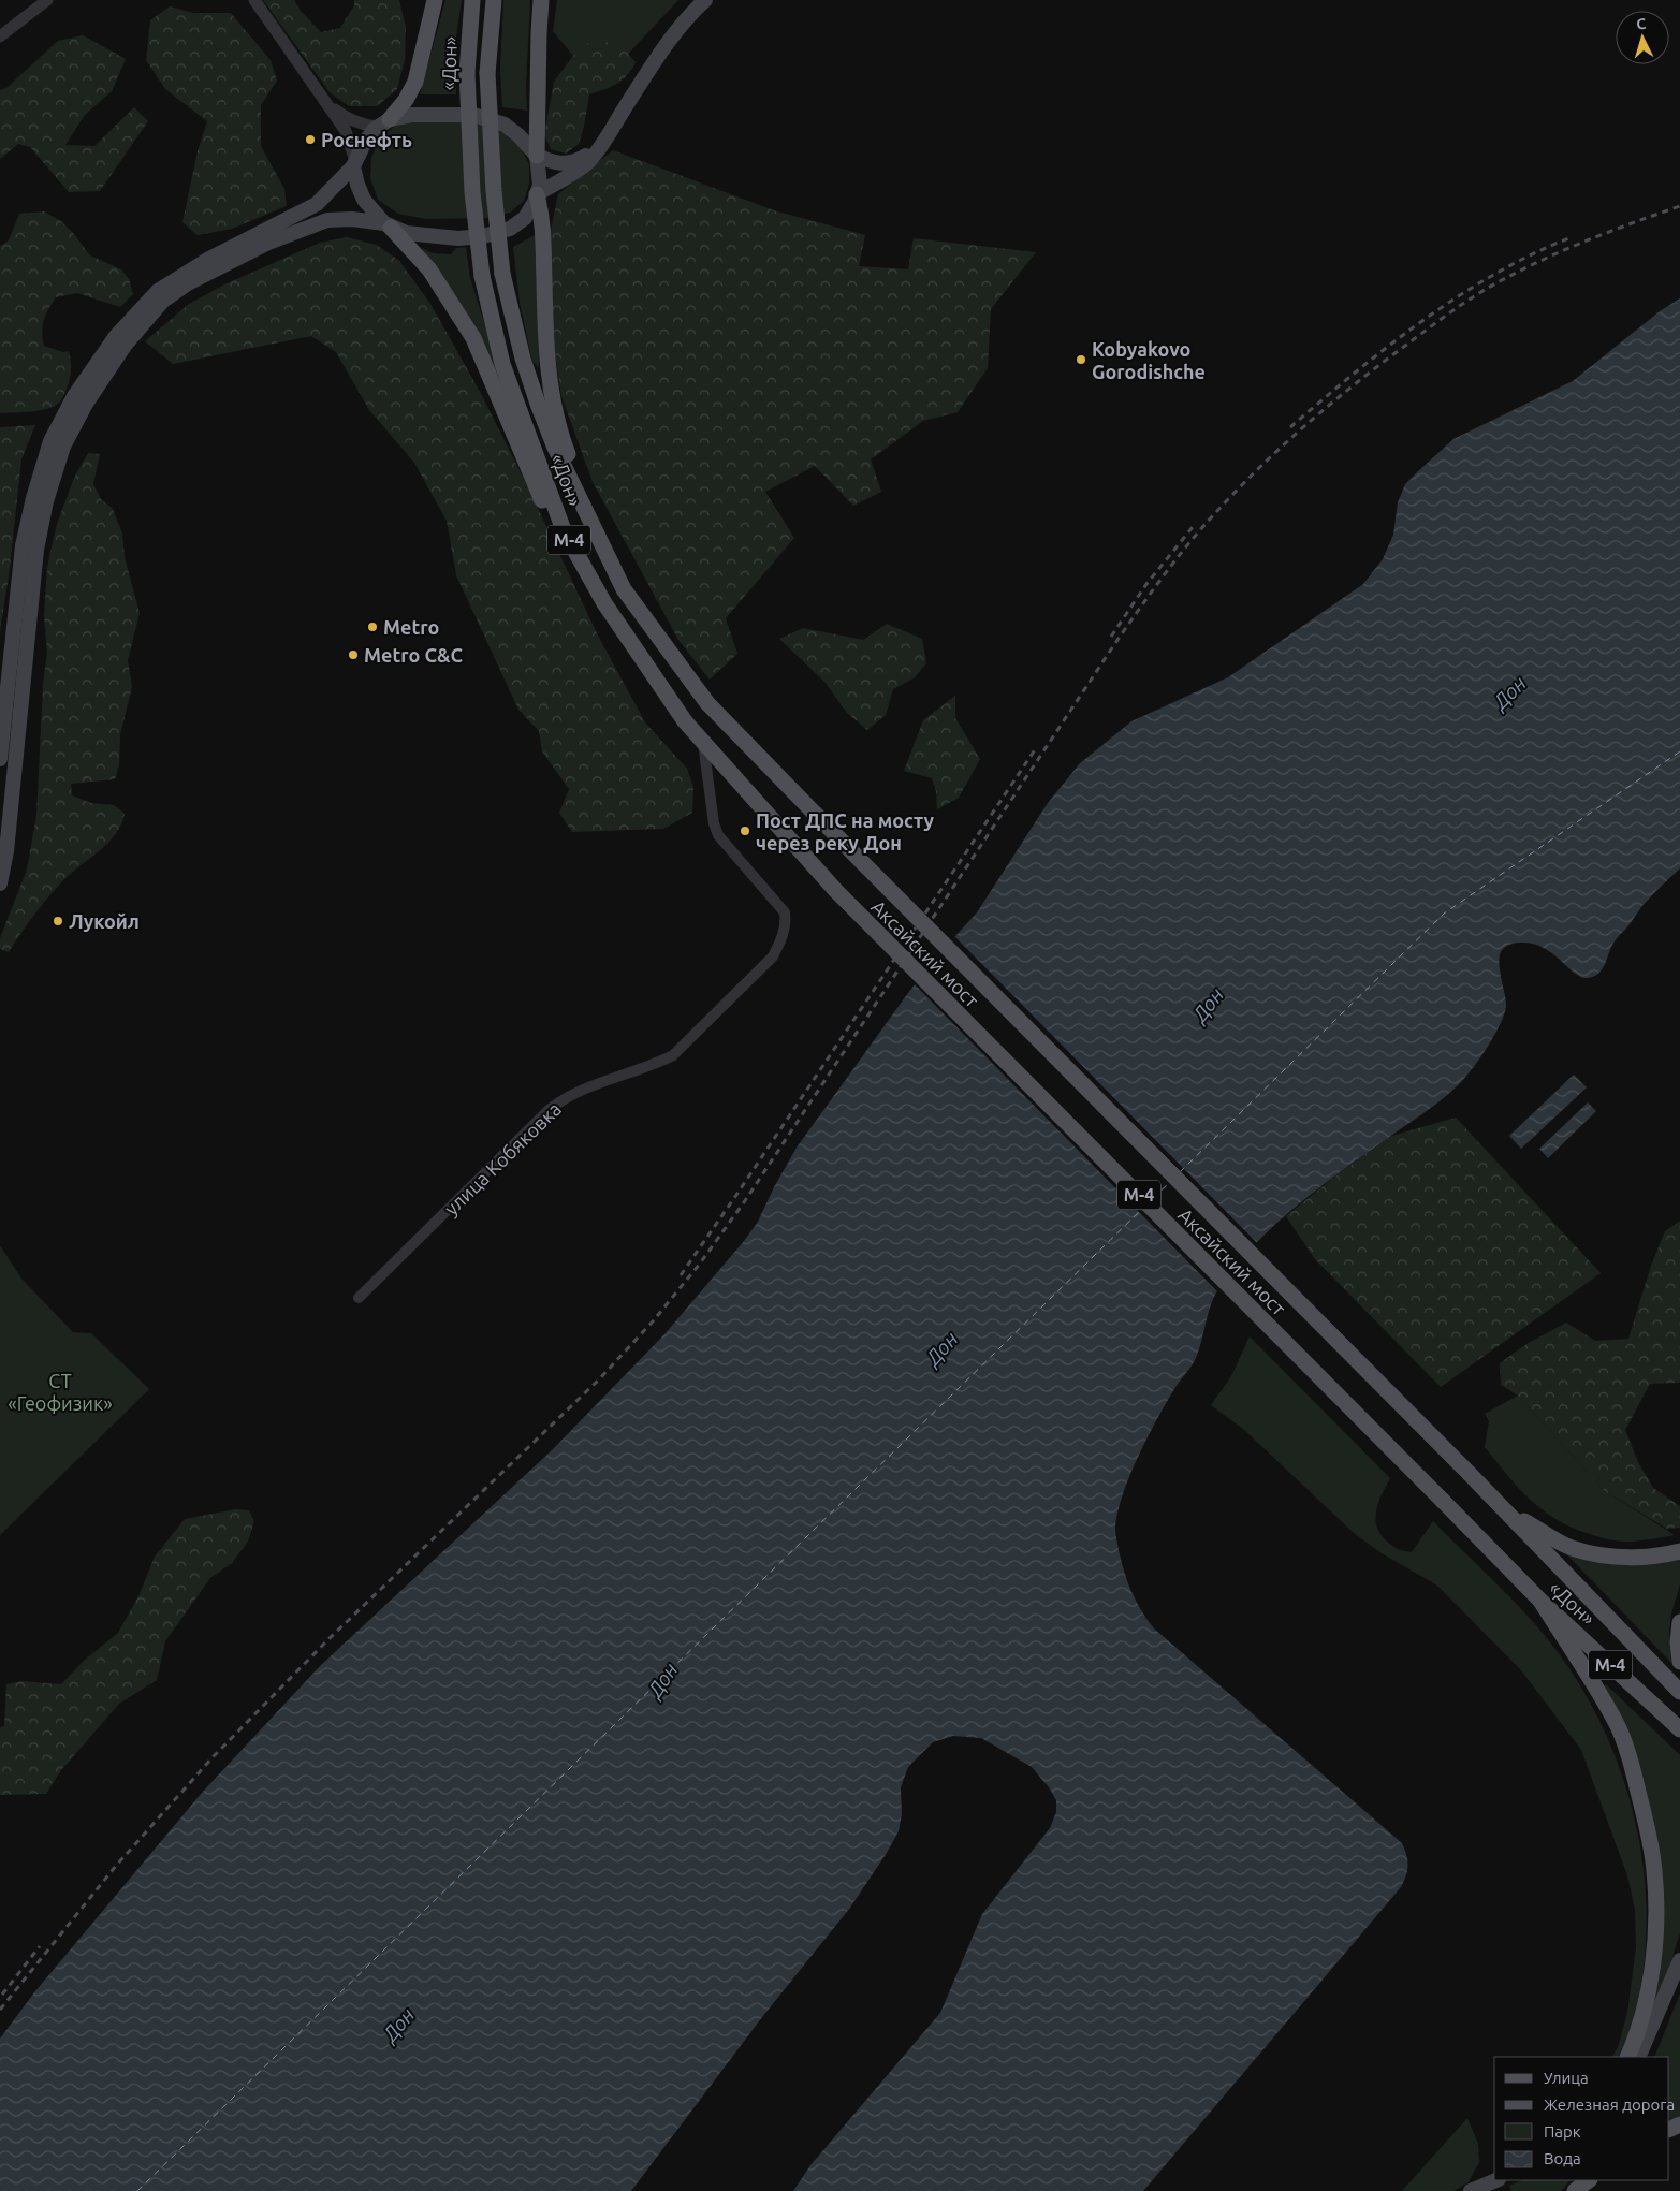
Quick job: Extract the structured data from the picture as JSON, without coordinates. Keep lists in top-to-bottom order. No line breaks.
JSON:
{"streets":{"main road":["«Дон»","М-4","Аксайский мост"],"street":["улица Кобяковка"]},"crossings":[["«Дон»","Аксайский мост"],["«Дон»","улица Кобяковка"]],"water":["Дон"],"parks":["СТ «Геофизик»"],"places":["Роснефть","Kobyakovo Gorodishche","Metro","Metro C&C","Пост ДПС на мосту через реку Дон","Лукойл"],"legend":["Улица","Железная дорога","Парк","Вода"],"north":"top"}
